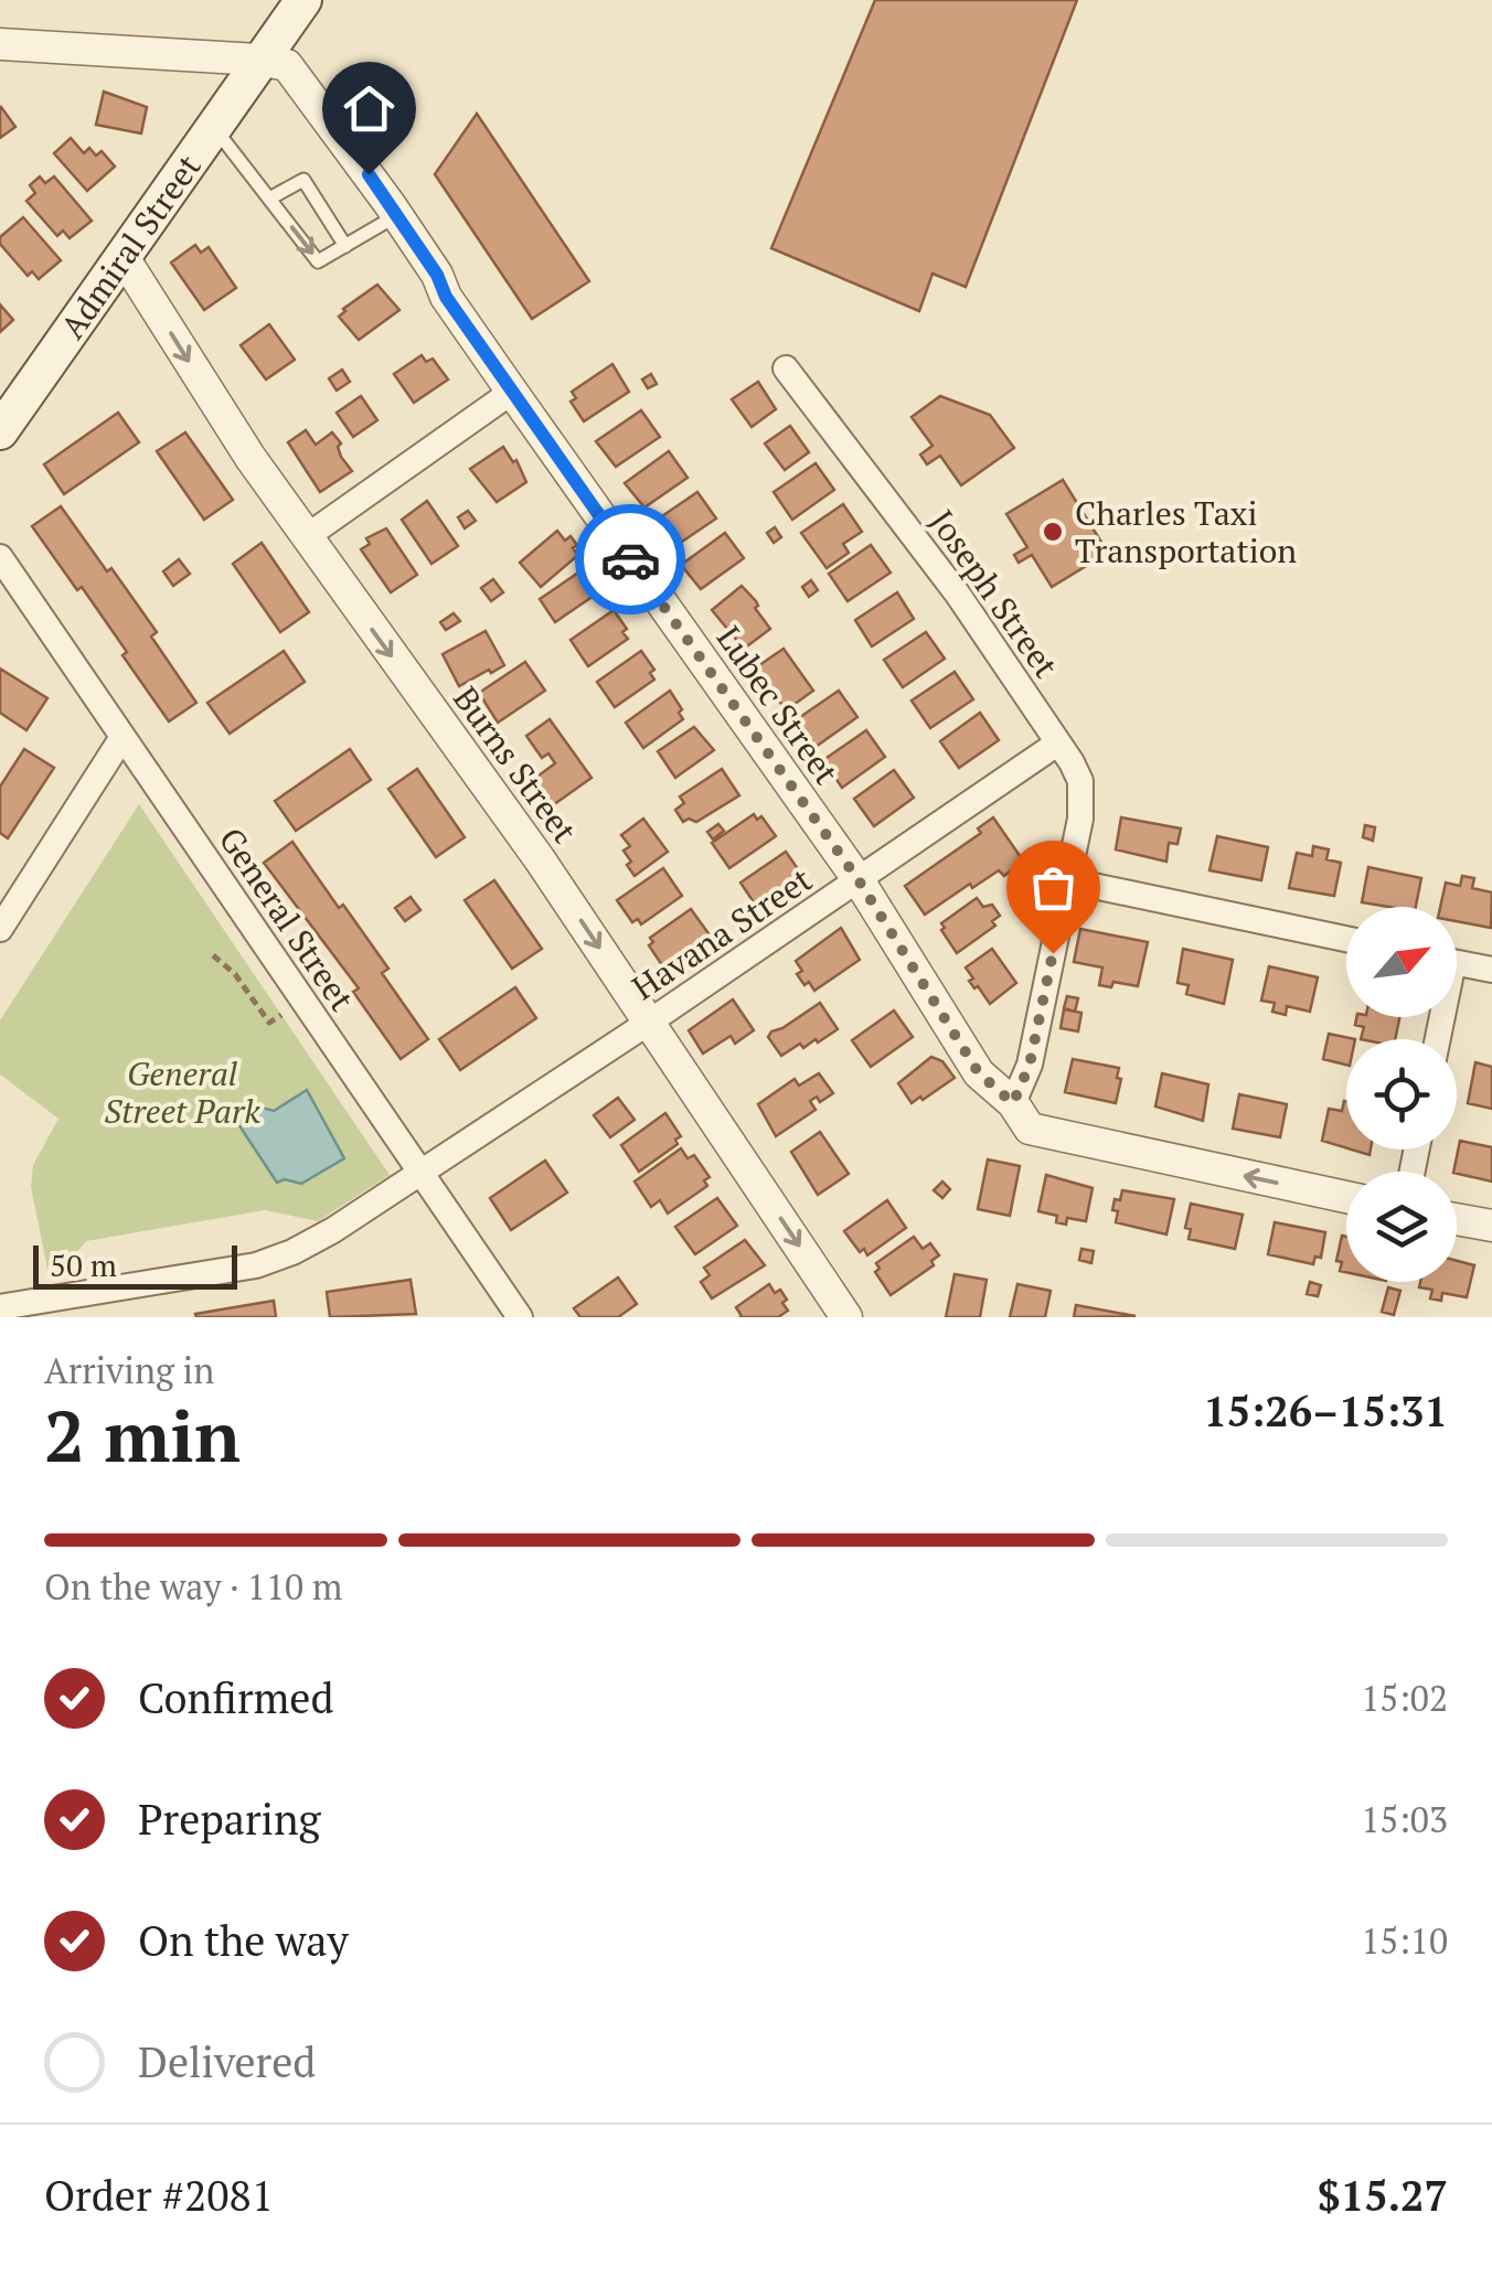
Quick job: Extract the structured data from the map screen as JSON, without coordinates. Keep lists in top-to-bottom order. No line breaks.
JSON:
{"streets":{"main road":["Admiral Street"],"street":["Joseph Street","Lubec Street","Burns Street","General Street","Havana Street"]},"crossings":[["Admiral Street","Lubec Street"],["Admiral Street","Burns Street"],["Joseph Street","Lubec Street"],["Joseph Street","Havana Street"],["Lubec Street","Havana Street"],["Burns Street","Havana Street"],["General Street","Havana Street"]],"one_way":["Burns Street"],"parks":["General Street Park"],"places":["Charles Taxi Transportation"],"scale_bar":"50 m","north":"top right","page":{"scale":"50 m","heading":["2 min","Arriving in","15:26–15:31"],"panel":["Order #2081","$15.27"],"bar":"On the way · 110 m","list":[["Confirmed","15:02"],["Preparing","15:03"],["On the way","15:10"],"Delivered"]}}
